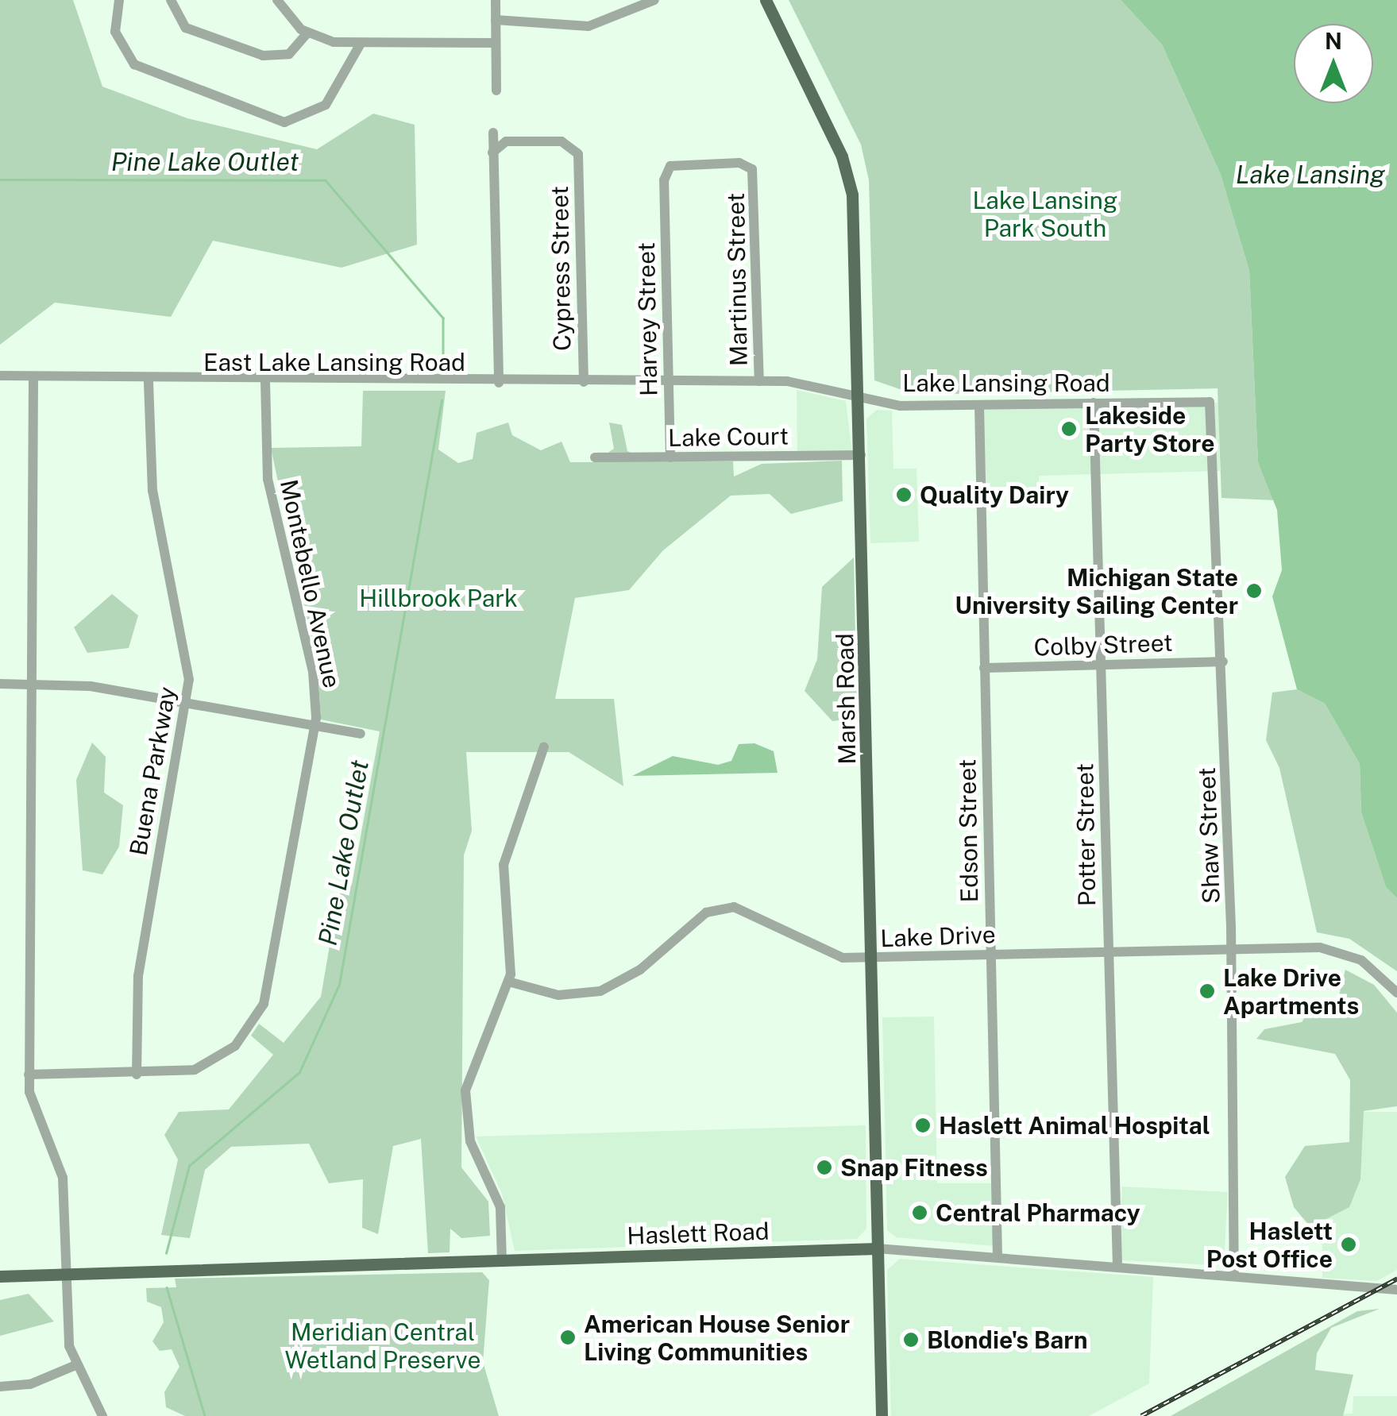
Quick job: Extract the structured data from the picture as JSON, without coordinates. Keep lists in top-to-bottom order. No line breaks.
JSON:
{"streets":{"main road":["Marsh Road","Haslett Road"],"street":["Cypress Street","Martinus Street","Harvey Street","East Lake Lansing Road","Lake Lansing Road","Lake Court","Montebello Avenue","Colby Street","Buena Parkway","Edson Street","Potter Street","Shaw Street","Lake Drive"]},"crossings":[["Cypress Street","East Lake Lansing Road"],["Martinus Street","Harvey Street"],["Martinus Street","Lake Lansing Road"],["Harvey Street","East Lake Lansing Road"],["Harvey Street","Lake Lansing Road"],["Harvey Street","Lake Court"],["East Lake Lansing Road","Lake Lansing Road"],["East Lake Lansing Road","Montebello Avenue"],["East Lake Lansing Road","Buena Parkway"],["Lake Lansing Road","Marsh Road"],["Lake Lansing Road","Edson Street"],["Lake Lansing Road","Potter Street"],["Lake Lansing Road","Shaw Street"],["Lake Court","Marsh Road"],["Montebello Avenue","Buena Parkway"],["Colby Street","Edson Street"],["Colby Street","Potter Street"],["Colby Street","Shaw Street"],["Marsh Road","Lake Drive"],["Marsh Road","Haslett Road"],["Edson Street","Lake Drive"],["Edson Street","Haslett Road"],["Potter Street","Lake Drive"],["Potter Street","Haslett Road"],["Shaw Street","Lake Drive"],["Shaw Street","Haslett Road"]],"water":["Pine Lake Outlet","Lake Lansing"],"parks":["Lake Lansing Park South","Hillbrook Park","Meridian Central Wetland Preserve"],"places":["Lakeside Party Store","Quality Dairy","Michigan State University Sailing Center","Lake Drive Apartments","Haslett Animal Hospital","Snap Fitness","Central Pharmacy","Haslett Post Office","American House Senior Living Communities","Blondie's Barn"],"north":"top"}
